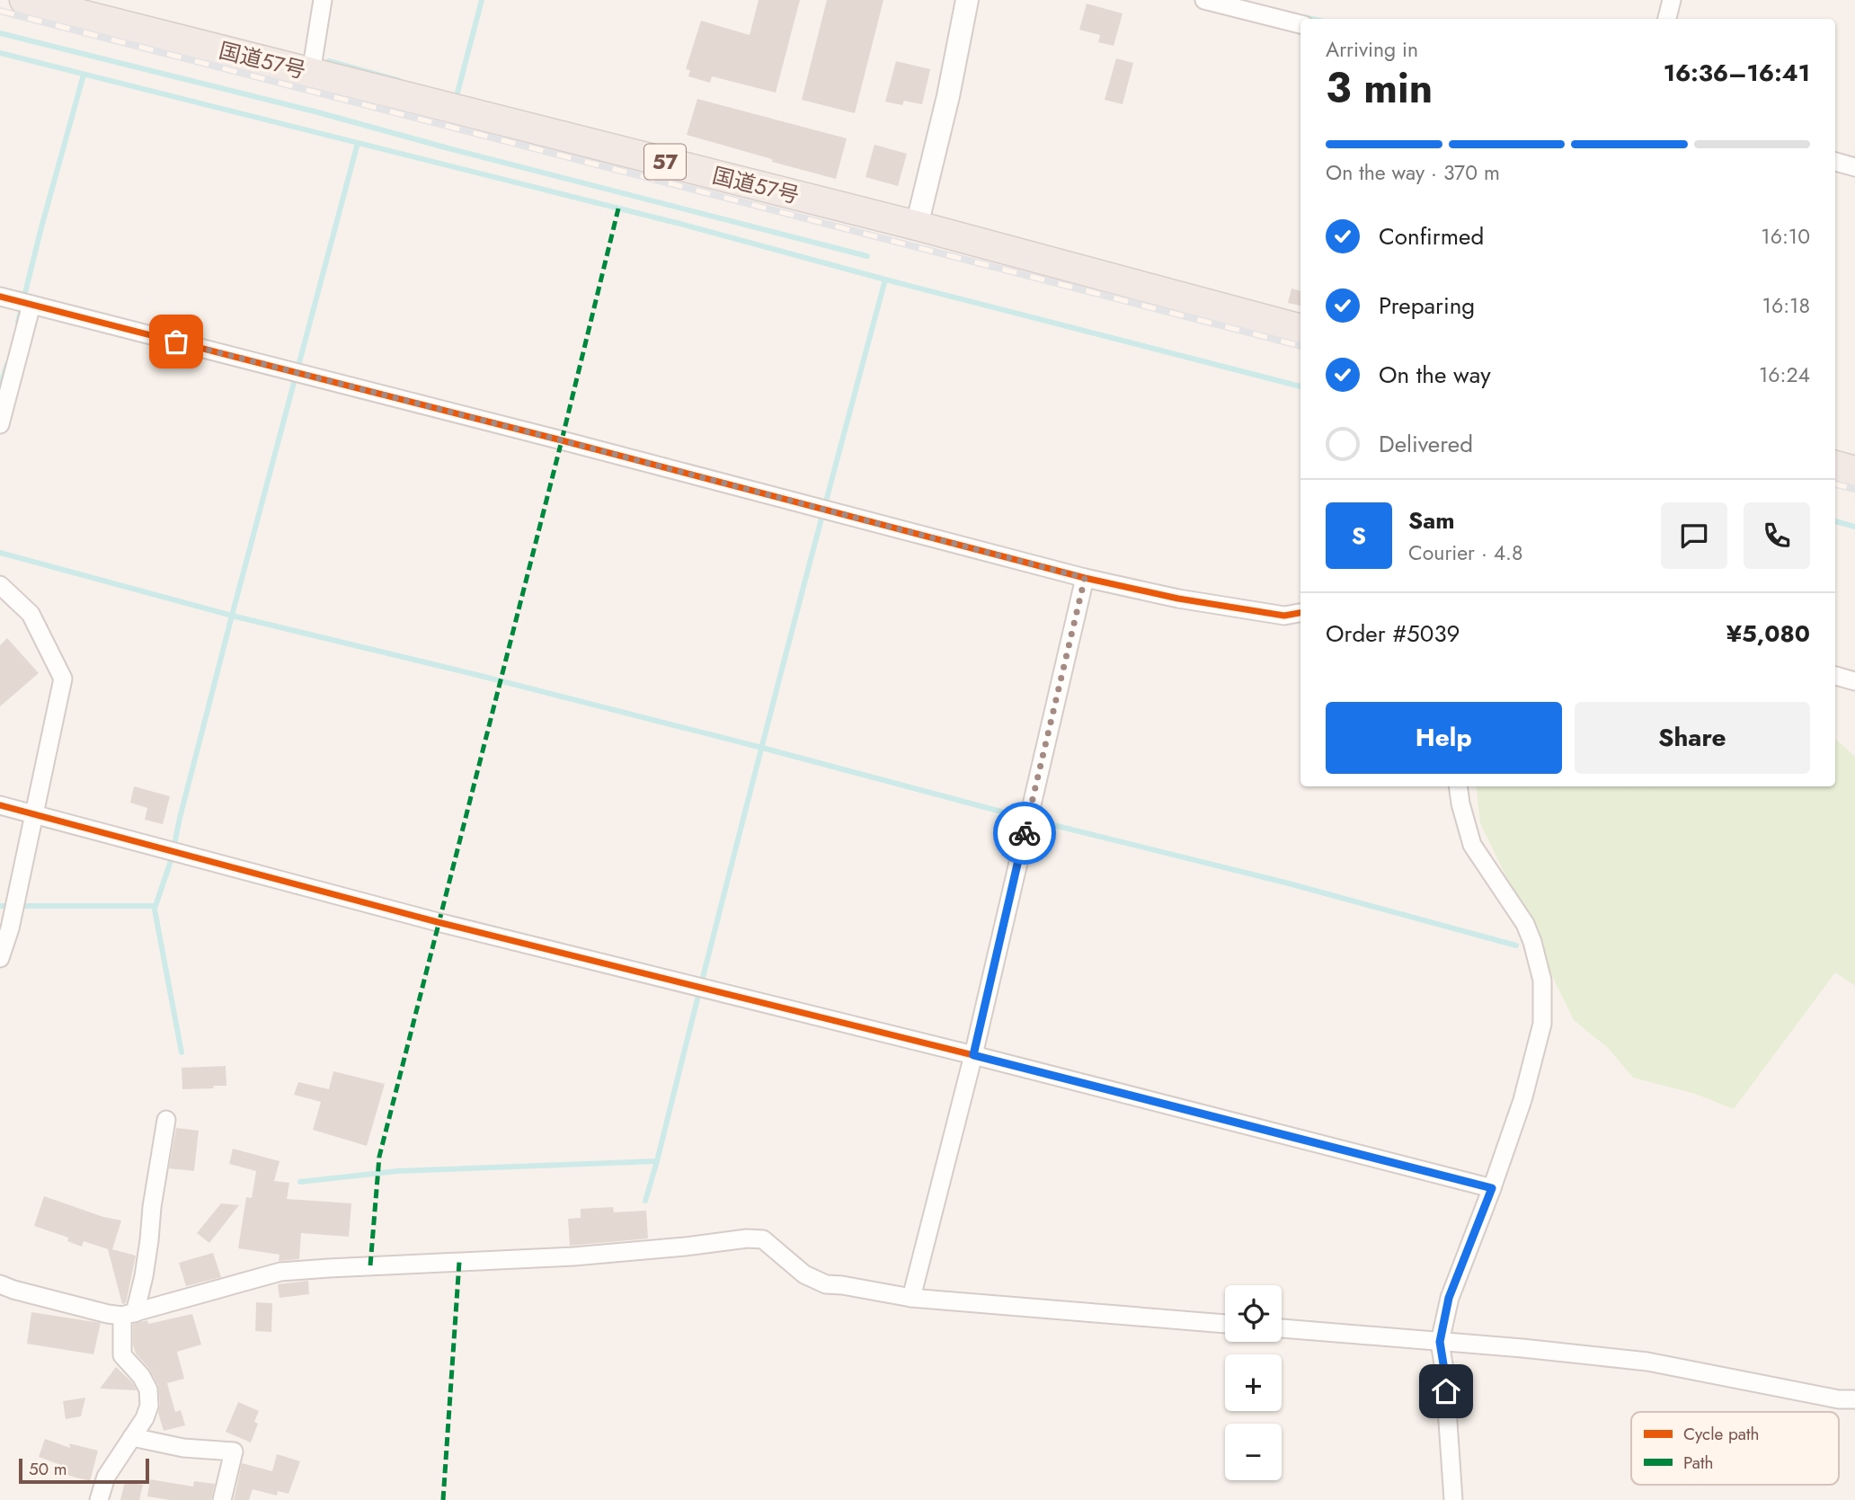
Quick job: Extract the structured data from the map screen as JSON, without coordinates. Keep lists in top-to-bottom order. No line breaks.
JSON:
{"streets":{"highway":["国道57号","57"]},"legend":["Cycle path","Path"],"scale_bar":"50 m","page":{"heading":["3 min","Arriving in","16:36–16:41"],"panel":["Sam","Courier · 4.8","Order #5039","¥5,080"],"bar":"On the way · 370 m","list":[["Confirmed","16:10"],["Preparing","16:18"],["On the way","16:24"],"Delivered"],"round":"S","buttons":["Help","Share"],"map_buttons":["+","−"],"scale":"50 m"}}
